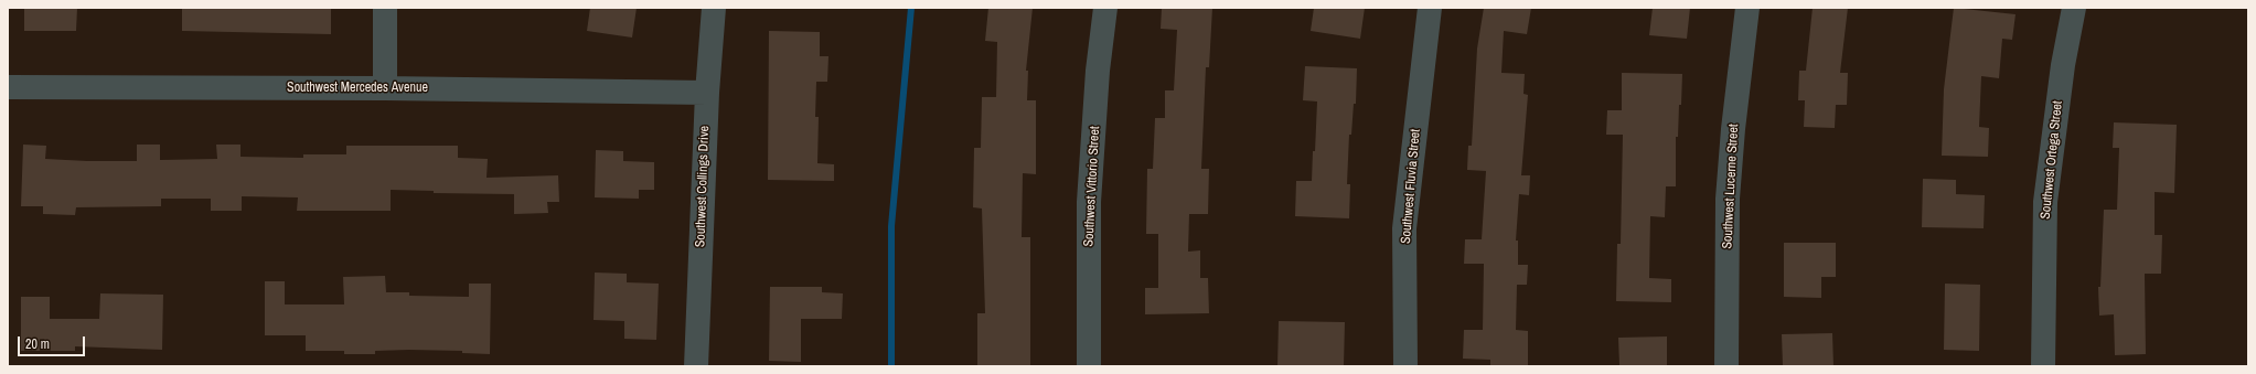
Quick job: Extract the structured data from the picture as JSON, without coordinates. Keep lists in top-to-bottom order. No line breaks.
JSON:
{"streets":{"street":["Southwest Mercedes Avenue","Southwest Ortega Street","Southwest Collings Drive","Southwest Vittorio Street","Southwest Fluvia Street","Southwest Lucerne Street"]},"crossings":[["Southwest Mercedes Avenue","Southwest Collings Drive"]],"scale_bar":"20 m"}
